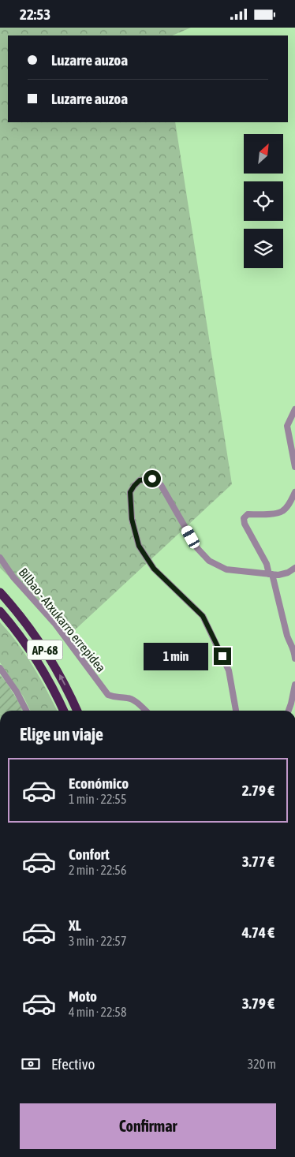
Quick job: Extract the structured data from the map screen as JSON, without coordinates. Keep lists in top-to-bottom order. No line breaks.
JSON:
{"streets":{"highway":["AP-68"],"street":["Bilbao - Atxukarro errepidea"]},"north":"top right","page":{"status":"22:53","banner":["Luzarre auzoa","Luzarre auzoa"],"bubble":"1 min","heading":"Elige un viaje","list":[{"name":"Económico","note":"1 min · 22:55","value":"2.79 €"},{"name":"Confort","note":"2 min · 22:56","value":"3.77 €"},{"name":"XL","note":"3 min · 22:57","value":"4.74 €"},{"name":"Moto","note":"4 min · 22:58","value":"3.79 €"}],"pay":["Efectivo","320 m"],"buttons":"Confirmar"}}
